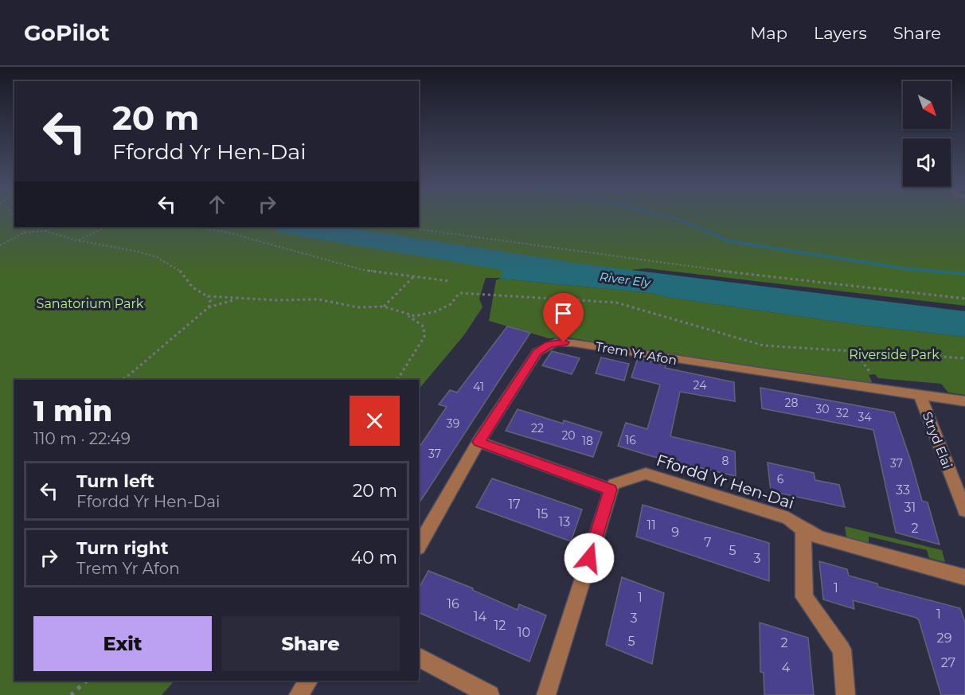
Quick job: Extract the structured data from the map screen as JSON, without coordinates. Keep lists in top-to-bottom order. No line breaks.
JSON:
{"streets":{"street":["Trem Yr Afon","Stryd Elai","Ffordd Yr Hen-Dai"]},"crossings":[["Trem Yr Afon","Stryd Elai"]],"water":["River Ely"],"parks":["Sanatorium Park","Riverside Park"],"house_numbers":["24","41","28","30","32","34","39","22","20","16","18","37","8","37","6","33","17","31","15","13","11","2","9","7","5","3","1","1","16","1","14","3","12","10","29","5","2","27","4"],"north":"bottom right","page":{"header":"GoPilot","nav":["Map","Layers","Share"],"turn":["20 m","Ffordd Yr Hen-Dai"],"heading":["1 min","110 m · 22:49"],"list":[{"name":"Turn left","note":"Ffordd Yr Hen-Dai","value":"20 m"},{"name":"Turn right","note":"Trem Yr Afon","value":"40 m"}],"buttons":["Exit","Share"]}}
